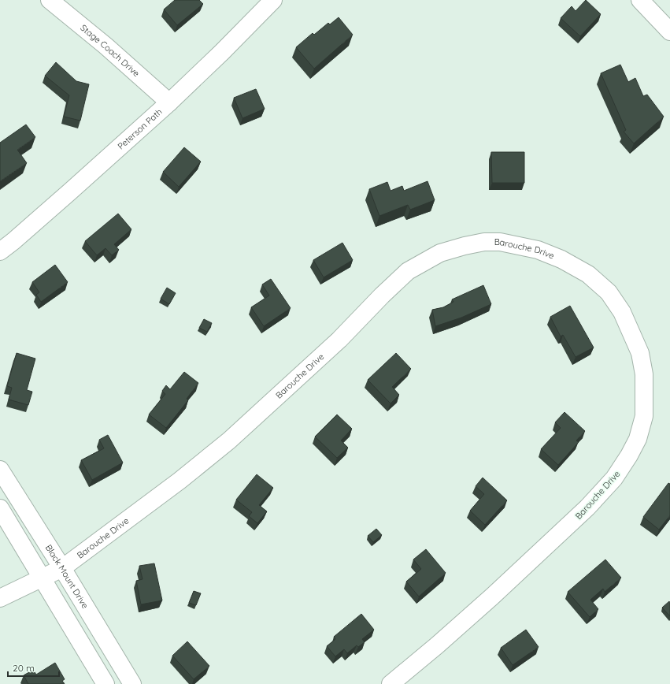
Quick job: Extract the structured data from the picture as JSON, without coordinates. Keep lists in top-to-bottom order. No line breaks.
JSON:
{"streets":{"street":["Stage Coach Drive","Peterson Path","Barouche Drive","Black Mount Drive"]},"crossings":[["Stage Coach Drive","Peterson Path"],["Barouche Drive","Black Mount Drive"]],"scale_bar":"20 m"}
